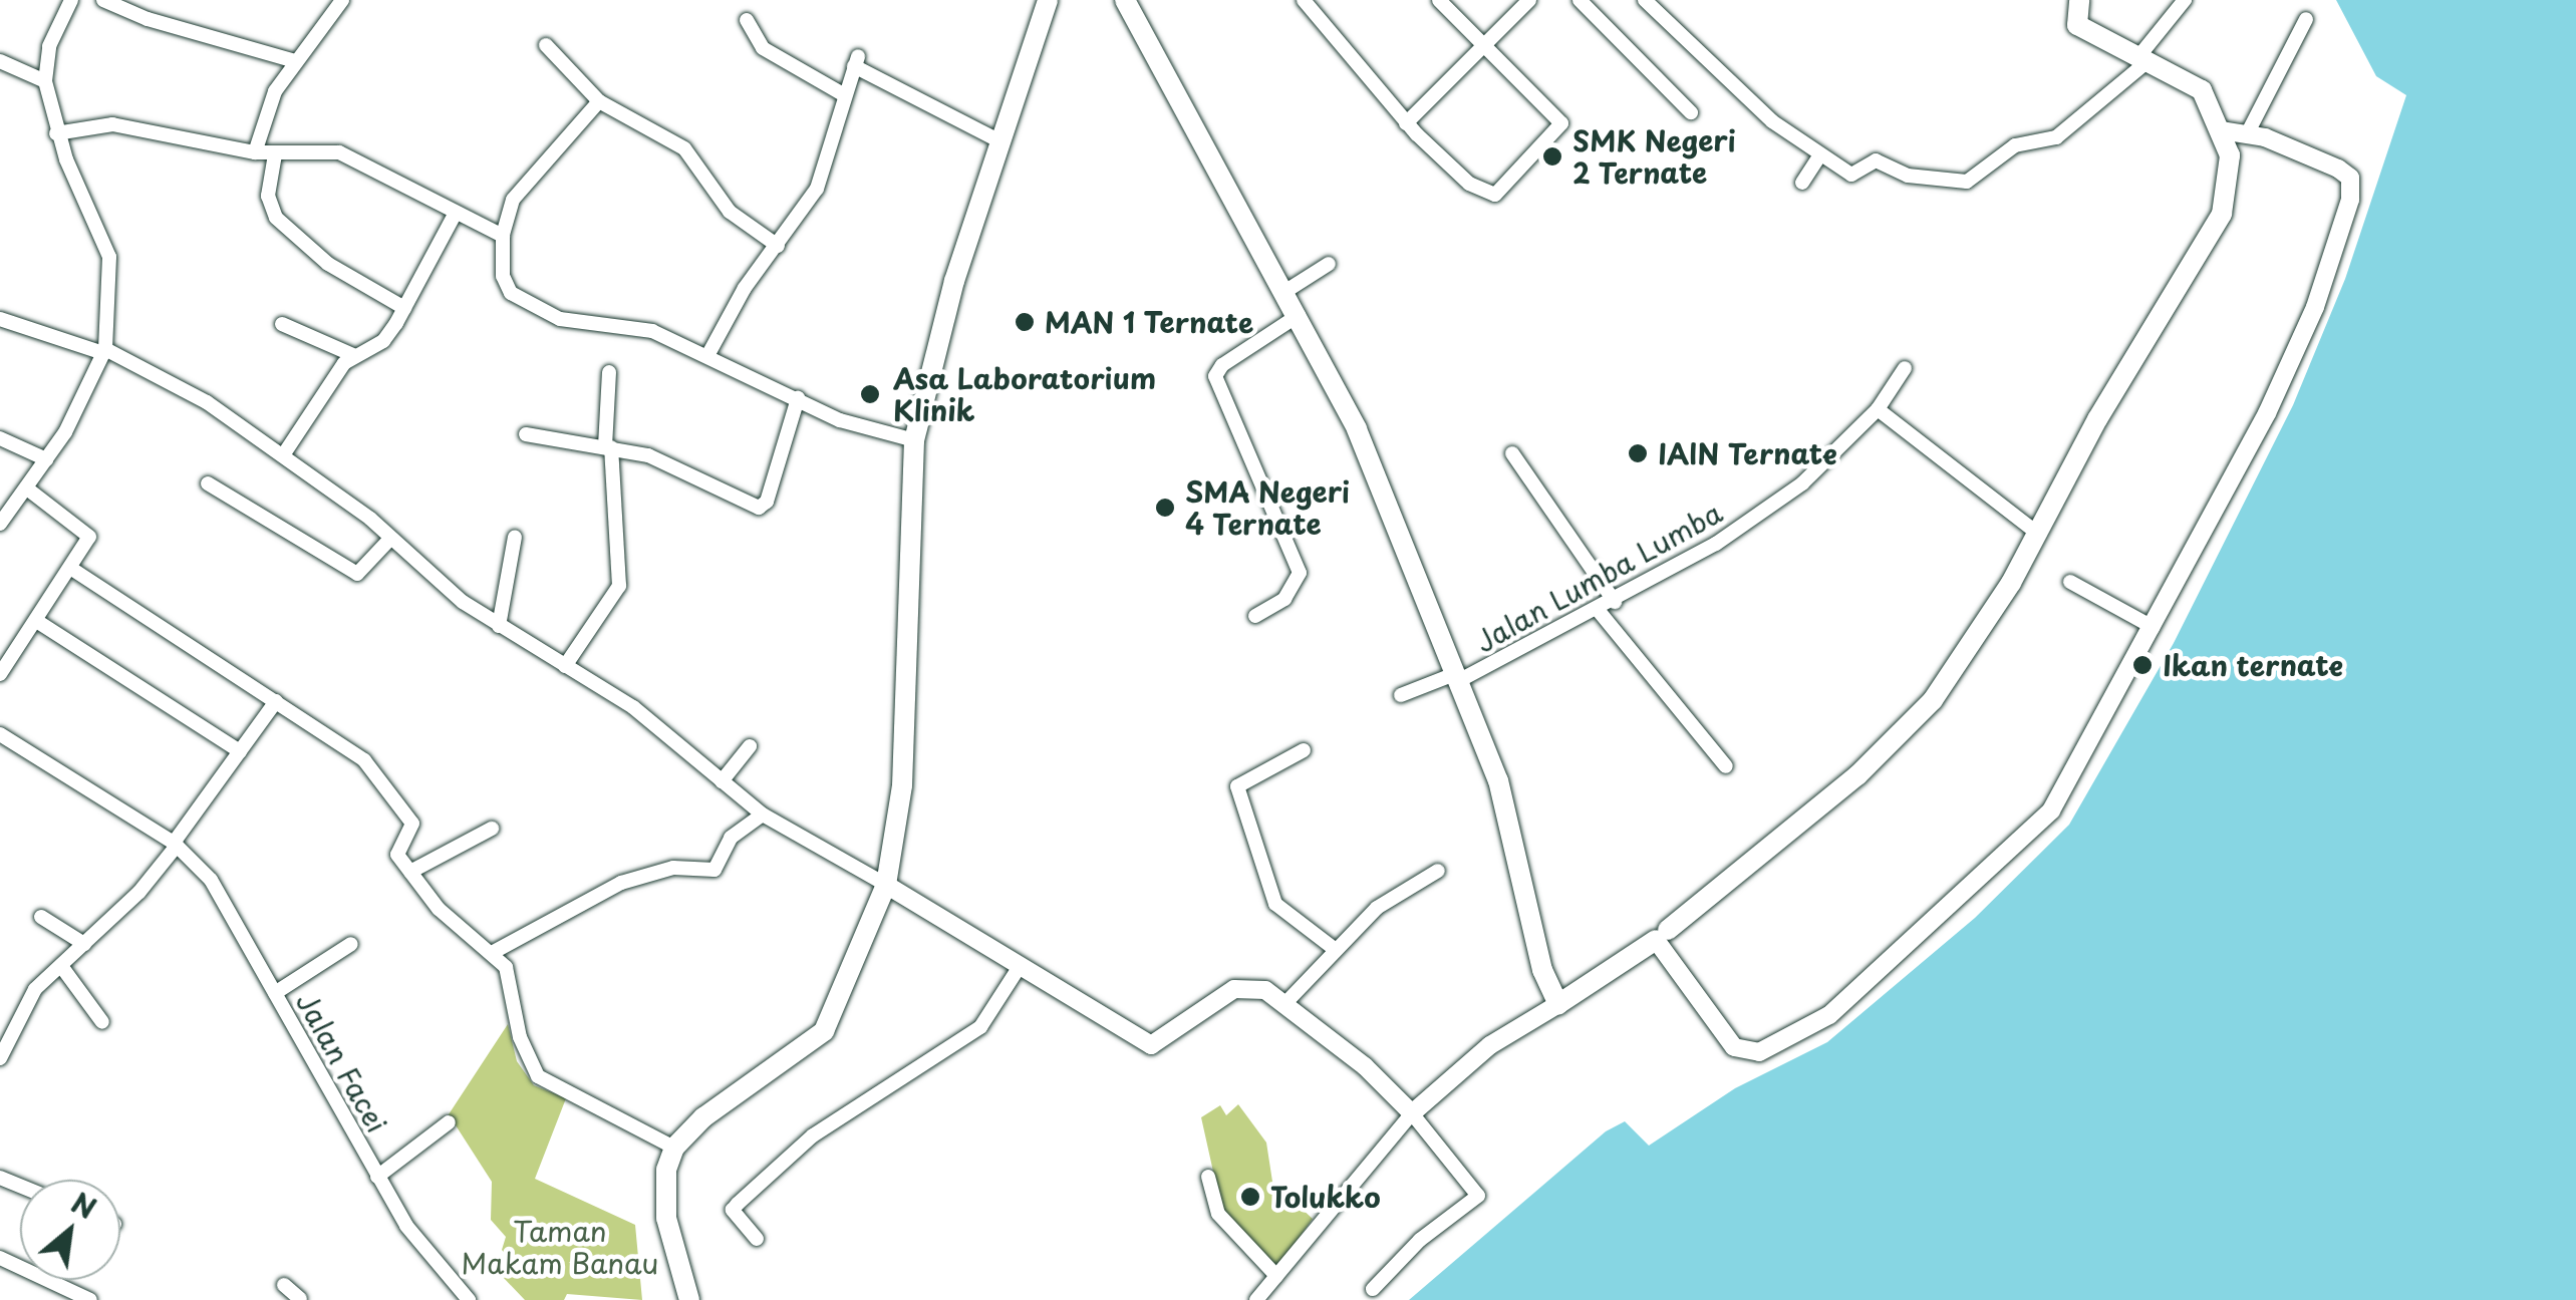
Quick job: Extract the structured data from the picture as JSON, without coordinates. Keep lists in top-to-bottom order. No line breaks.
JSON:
{"streets":{"street":["Jalan Lumba Lumba","Jalan Facei"]},"parks":["Taman Makam Banau"],"places":["SMK Negeri 2 Ternate","MAN 1 Ternate","Asa Laboratorium Klinik","IAIN Ternate","SMA Negeri 4 Ternate","Ikan ternate","Tolukko"],"north":"top right"}
